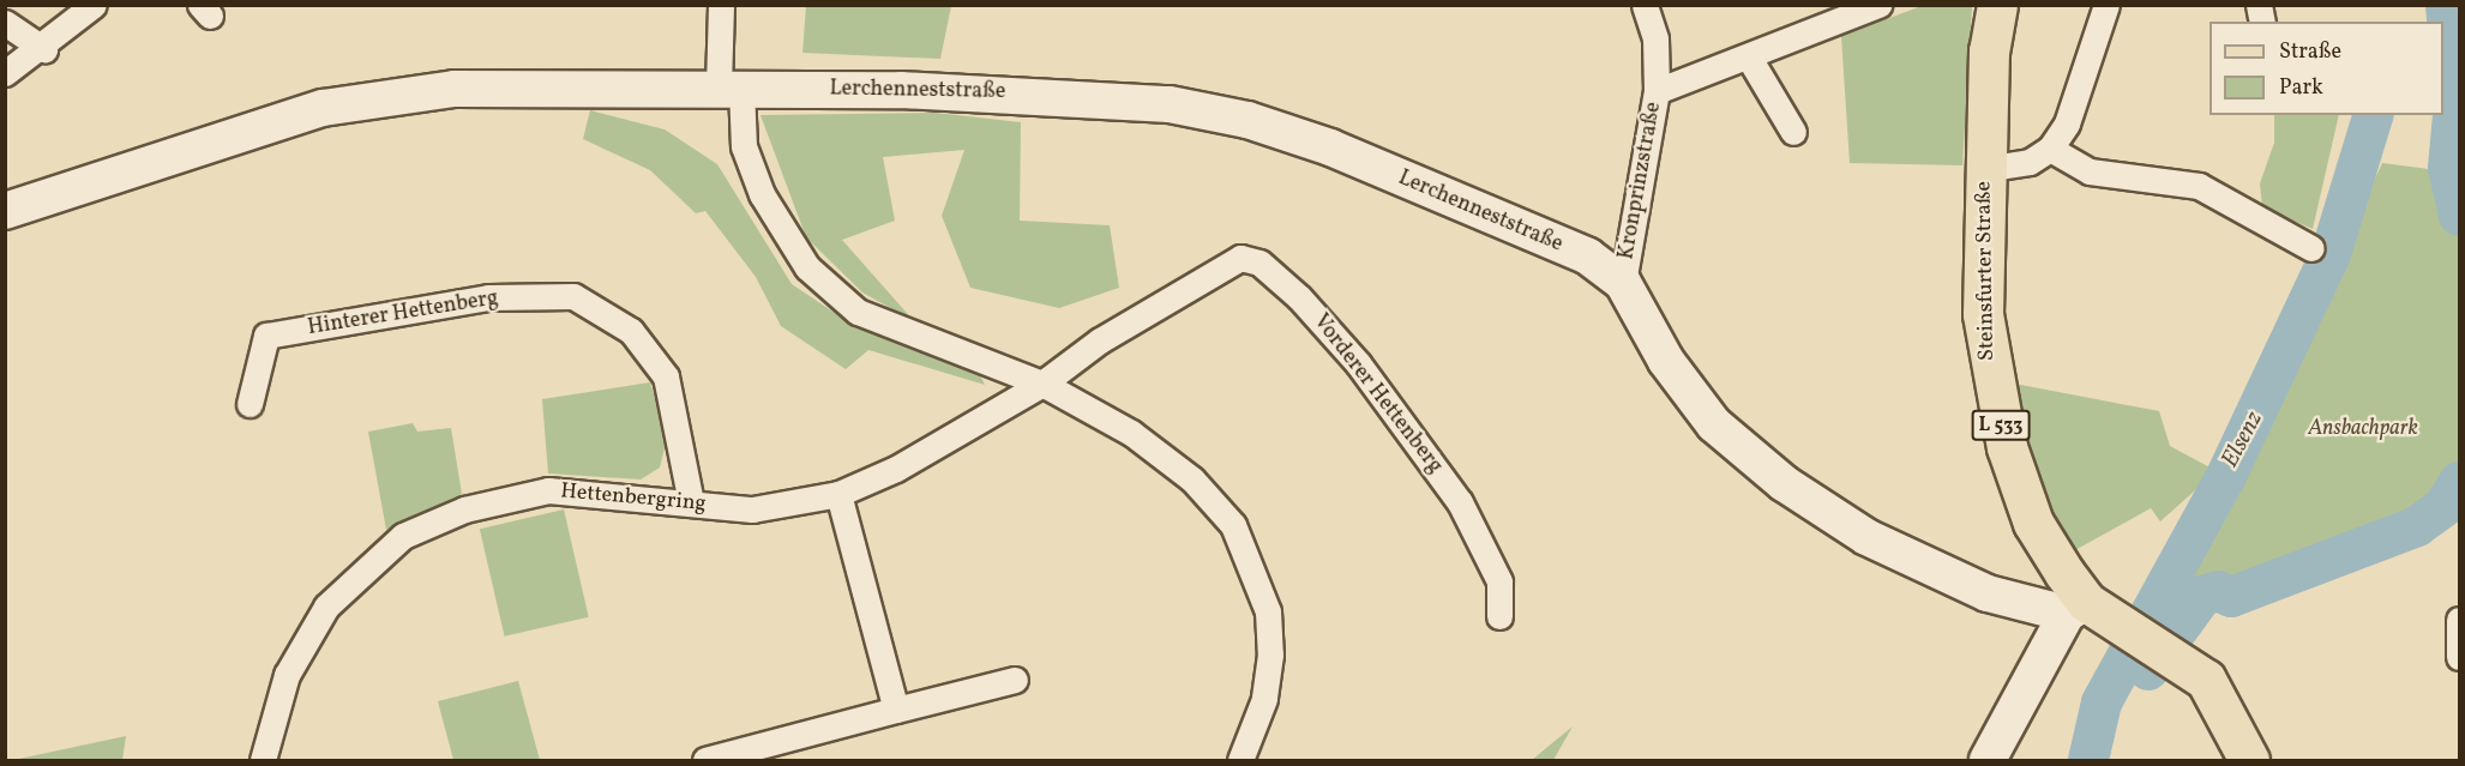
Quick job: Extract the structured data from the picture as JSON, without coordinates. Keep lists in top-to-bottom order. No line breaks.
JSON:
{"streets":{"main road":["Steinsfurter Straße","L 533"],"street":["Lerchenneststraße","Kronprinzstraße","Hinterer Hettenberg","Vorderer Hettenberg","Hettenbergring"]},"crossings":[["Lerchenneststraße","Kronprinzstraße"],["Lerchenneststraße","Steinsfurter Straße"],["Lerchenneststraße","L 533"],["Steinsfurter Straße","L 533"],["Hinterer Hettenberg","Hettenbergring"],["Vorderer Hettenberg","Hettenbergring"]],"water":["Elsenz"],"parks":["Ansbachpark"],"legend":["Straße","Park"]}
